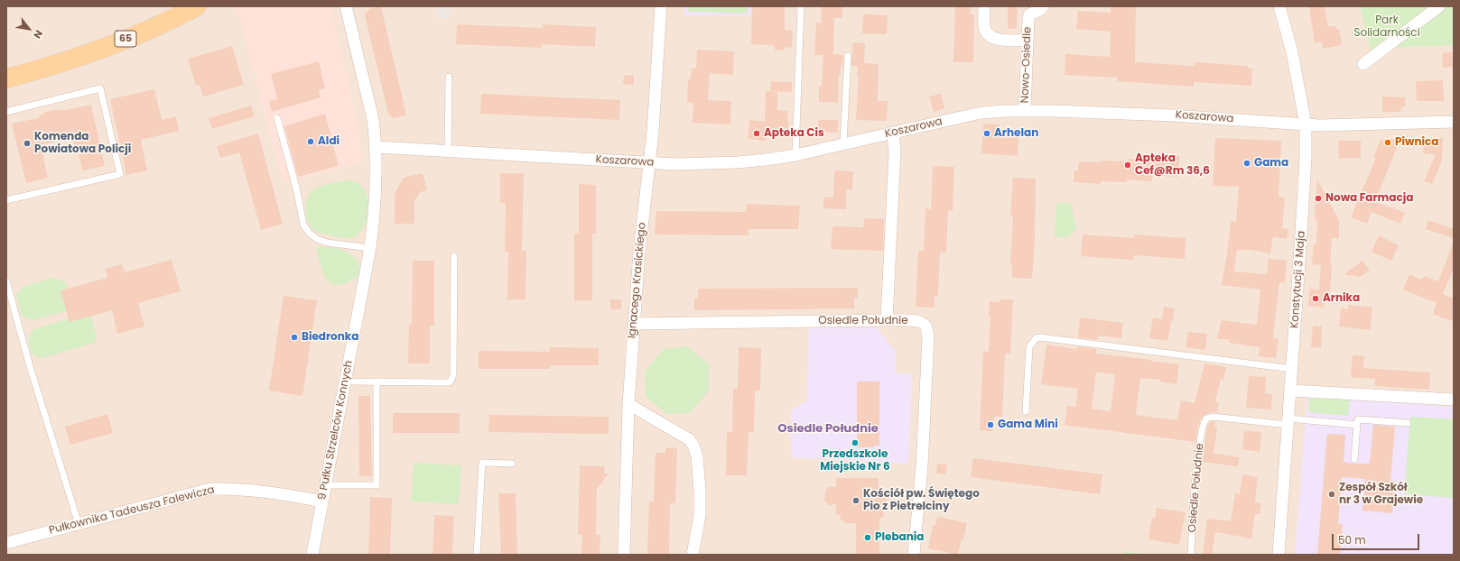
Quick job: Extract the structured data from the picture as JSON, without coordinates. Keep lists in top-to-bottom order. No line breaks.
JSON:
{"streets":{"main road":["65"],"street":["Nowo-Osiedle","Koszarowa","Konstytucji 3 Maja","Ignacego Krasickiego","Osiedle Południe","9 Pułku Strzelców Konnych","Pułkownika Tadeusza Falewicza"]},"crossings":[["Nowo-Osiedle","Koszarowa"],["Koszarowa","Konstytucji 3 Maja"],["Koszarowa","Ignacego Krasickiego"],["Koszarowa","9 Pułku Strzelców Konnych"],["Konstytucji 3 Maja","Osiedle Południe"],["Ignacego Krasickiego","Osiedle Południe"],["9 Pułku Strzelców Konnych","Pułkownika Tadeusza Falewicza"]],"districts":["Osiedle Południe"],"parks":["Park Solidarności"],"places":["Apteka Cis","Arhelan","Aldi","Piwnica","Komenda Powiatowa Policji","Gama","Apteka Cef@Rm 36,6","Nowa Farmacja","Arnika","Biedronka","Gama Mini","Przedszkole Miejskie Nr 6","Zespół Szkół nr 3 w Grajewie","Kościół pw. Świętego Pio z Pietrelciny","Plebania"],"scale_bar":"50 m","north":"bottom right"}
